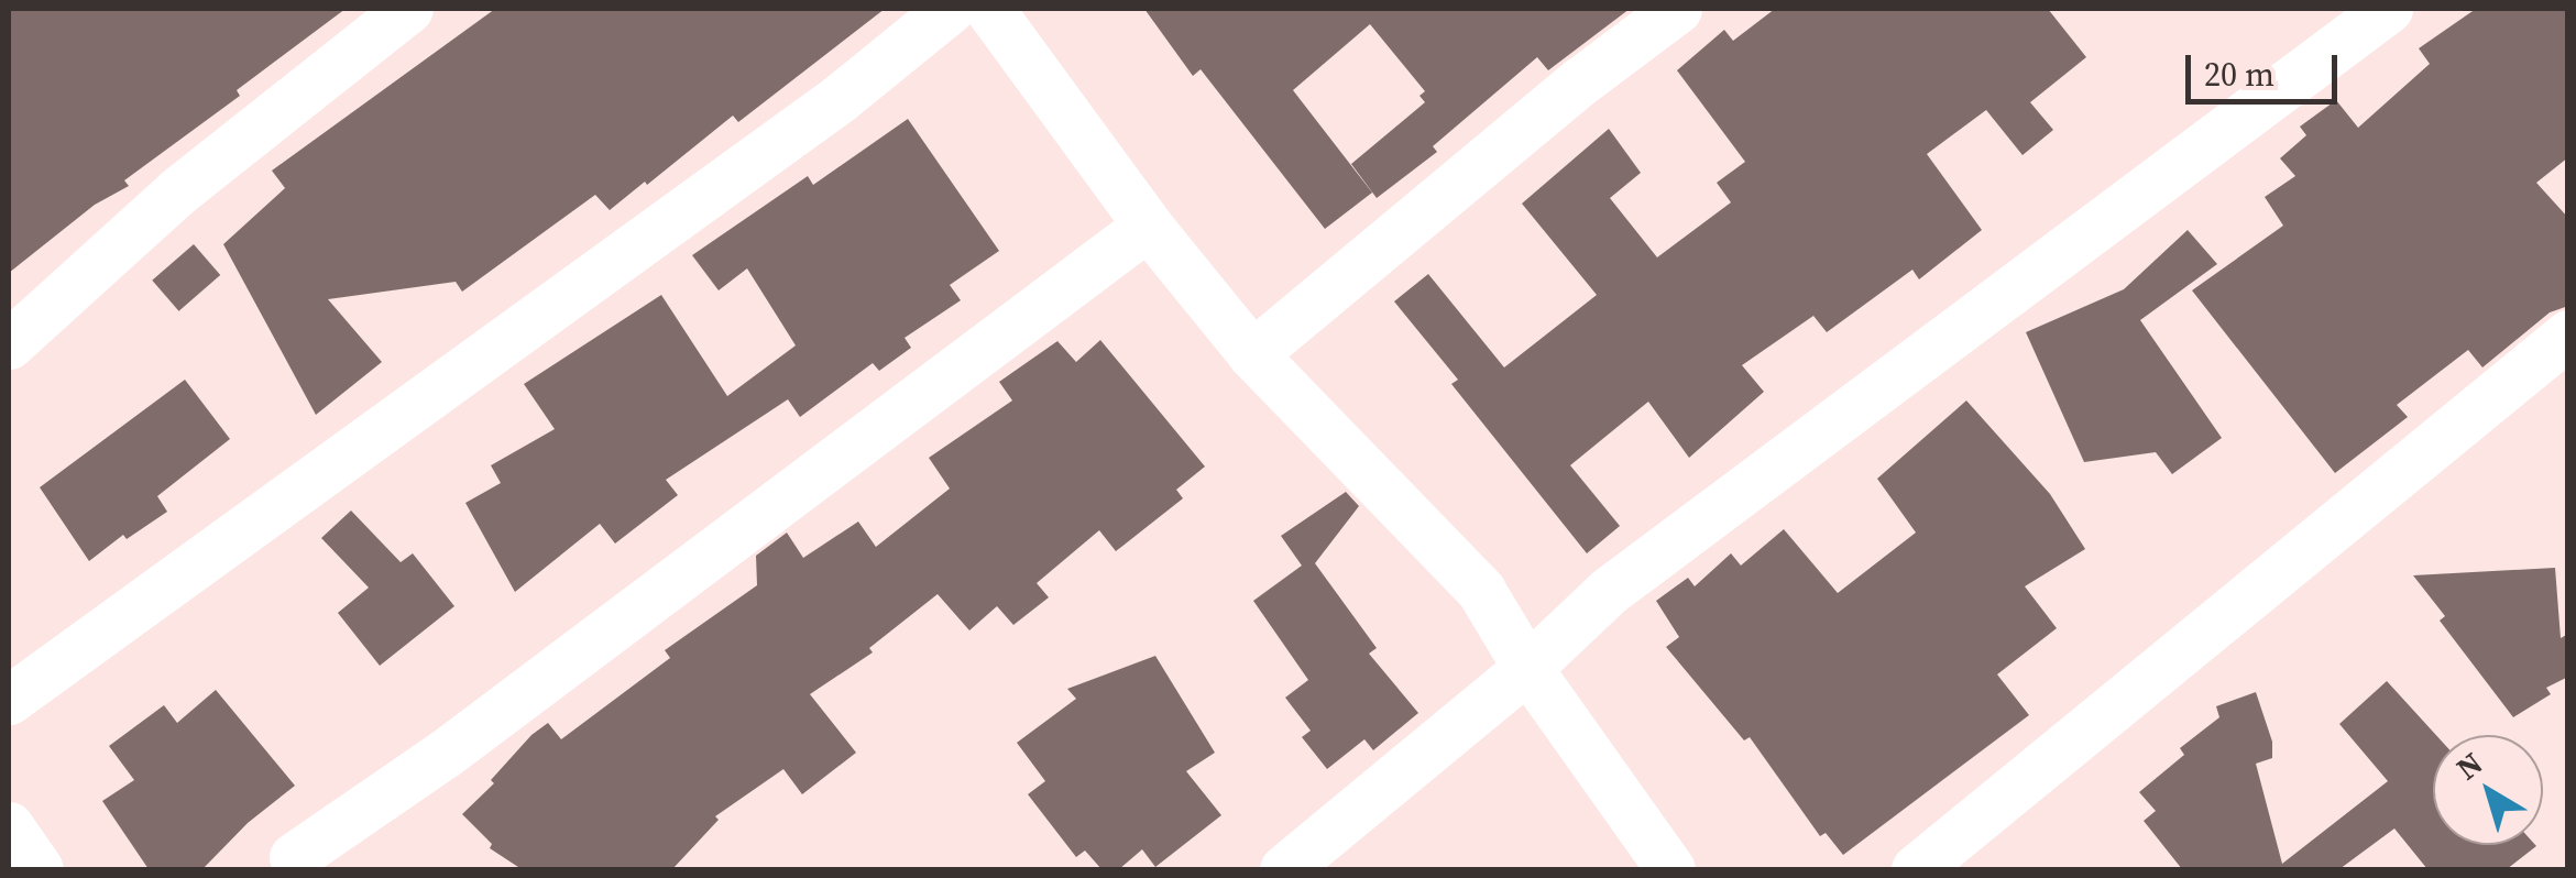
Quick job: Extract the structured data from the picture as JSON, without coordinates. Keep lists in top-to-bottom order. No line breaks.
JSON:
{"scale_bar":"20 m","north":"top left"}
